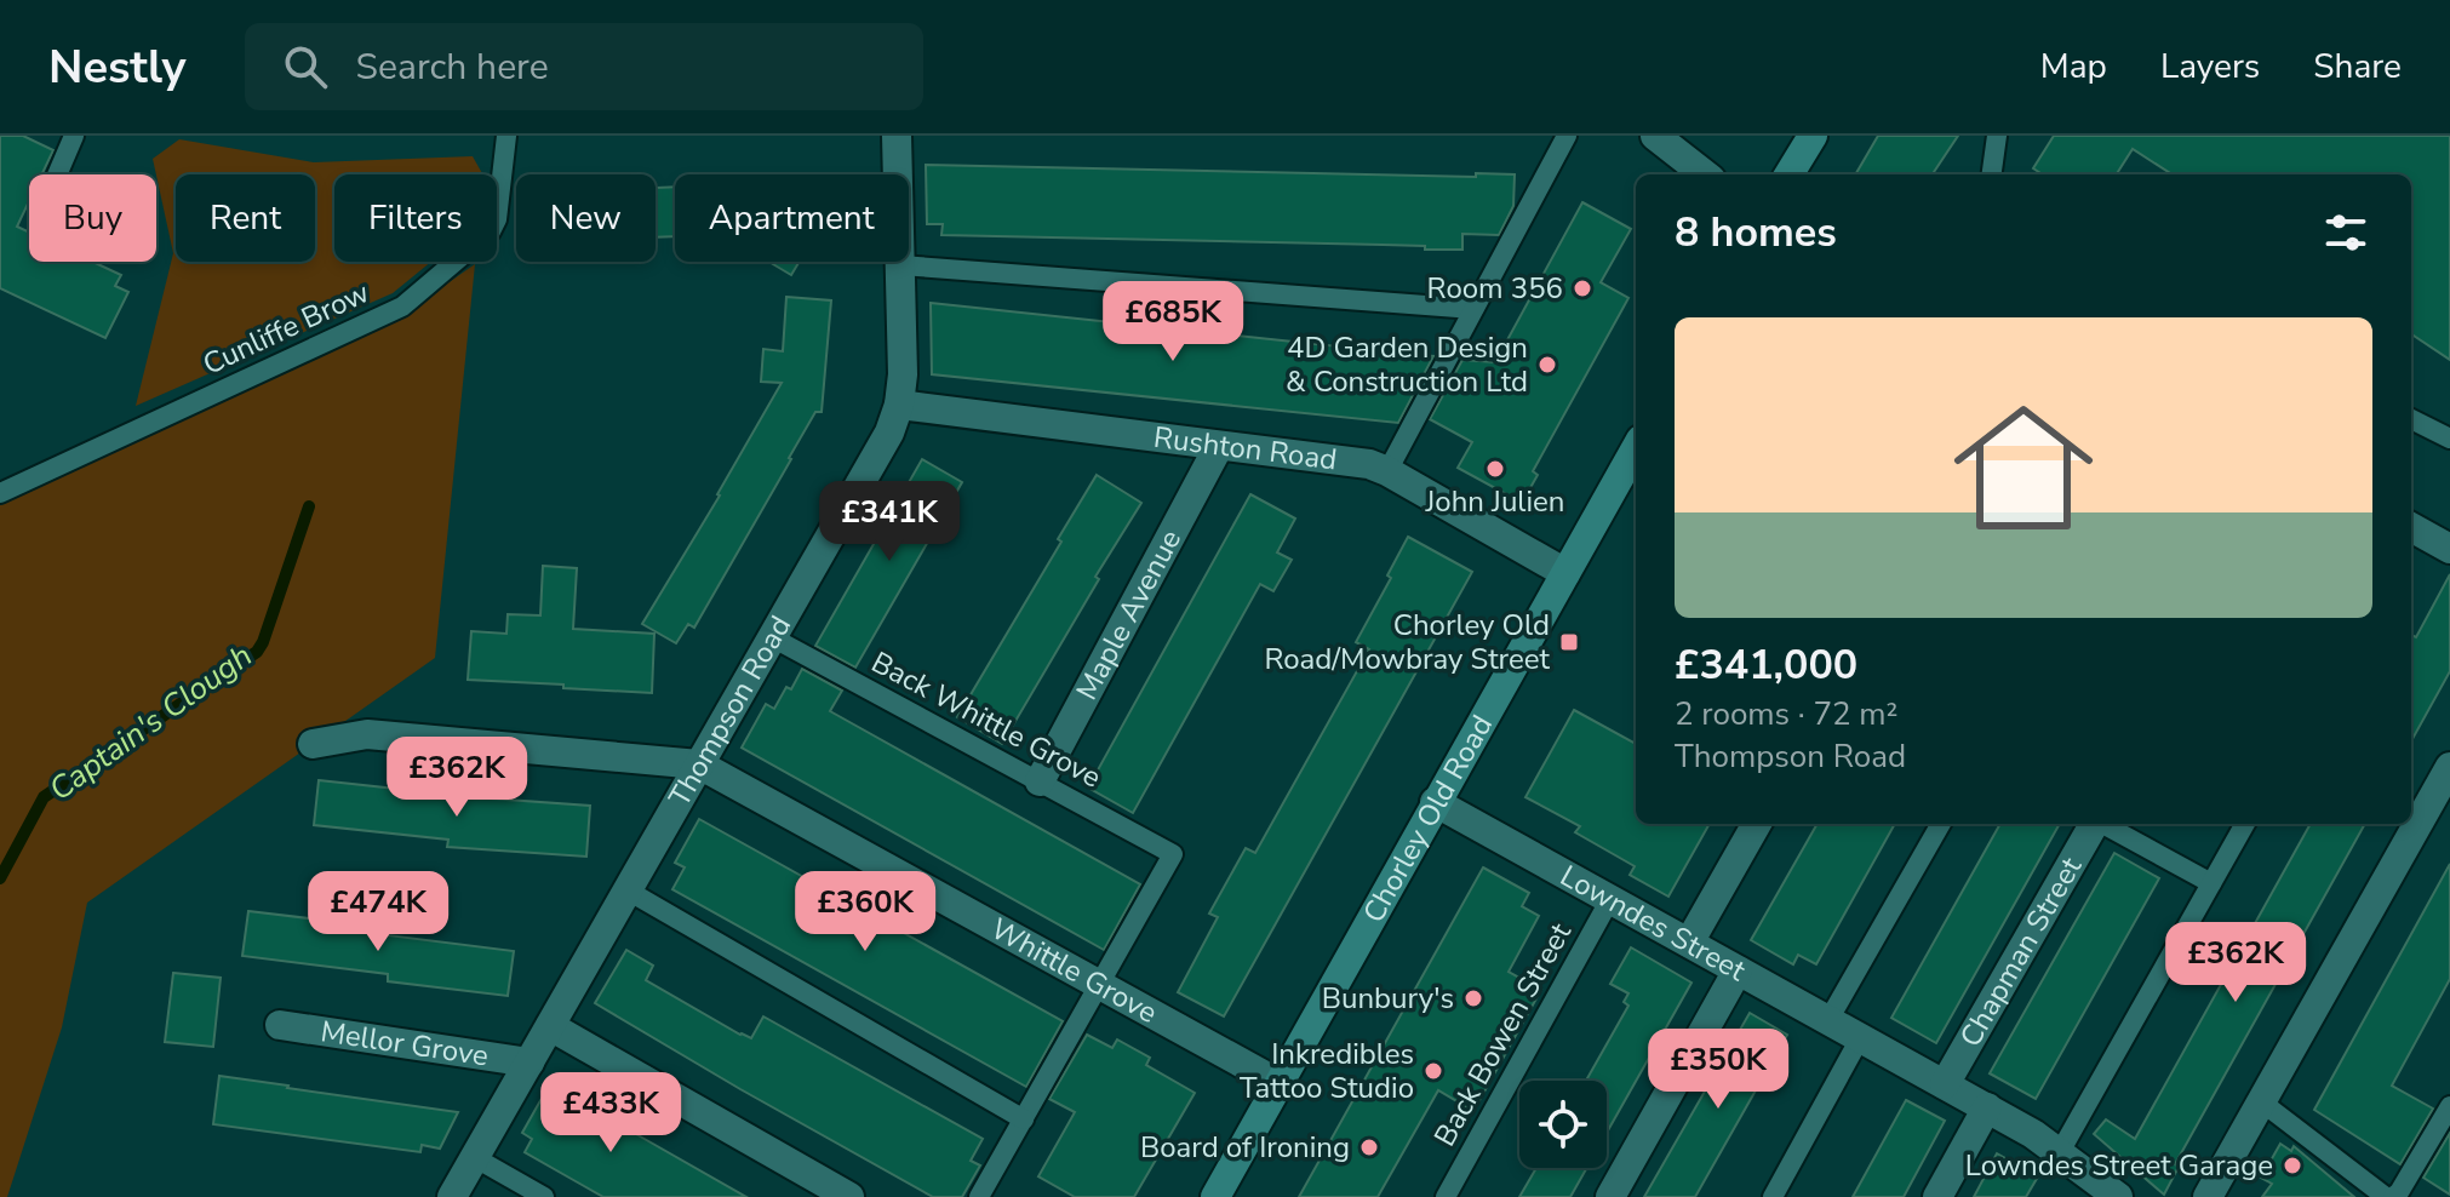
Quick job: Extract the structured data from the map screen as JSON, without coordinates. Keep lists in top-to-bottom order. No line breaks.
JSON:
{"streets":{"main road":["Chorley Old Road"],"street":["Rushton Road","Maple Avenue","Thompson Road","Lowndes Street","Chapman Street","Whittle Grove","Mellor Grove"],"lane":["Cunliffe Brow","Back Whittle Grove","Back Bowen Street"]},"crossings":[["Rushton Road","Maple Avenue"],["Rushton Road","Thompson Road"],["Rushton Road","Chorley Old Road"],["Maple Avenue","Back Whittle Grove"],["Thompson Road","Back Whittle Grove"],["Thompson Road","Whittle Grove"],["Thompson Road","Mellor Grove"],["Back Whittle Grove","Whittle Grove"],["Chorley Old Road","Lowndes Street"],["Chorley Old Road","Whittle Grove"],["Lowndes Street","Chapman Street"],["Lowndes Street","Back Bowen Street"]],"water":["Captain's Clough"],"places":{"other":["Room 356","4D Garden Design & Construction Ltd","John Julien","Bunbury's","Inkredibles Tattoo Studio","Board of Ironing","Lowndes Street Garage"],"transit":["Chorley Old Road/Mowbray Street"]},"page":{"header":"Nestly","search":"Search here","nav":["Map","Layers","Share"],"chip":["Buy","Rent","Filters","New","Apartment"],"heading":"8 homes","price":["£685K","£341K","£362K","£474K","£360K","£362K","£350K","£433K"],"list":[{"name":"£341,000","note":"2 rooms · 72 m² · Thompson Road"}]}}
